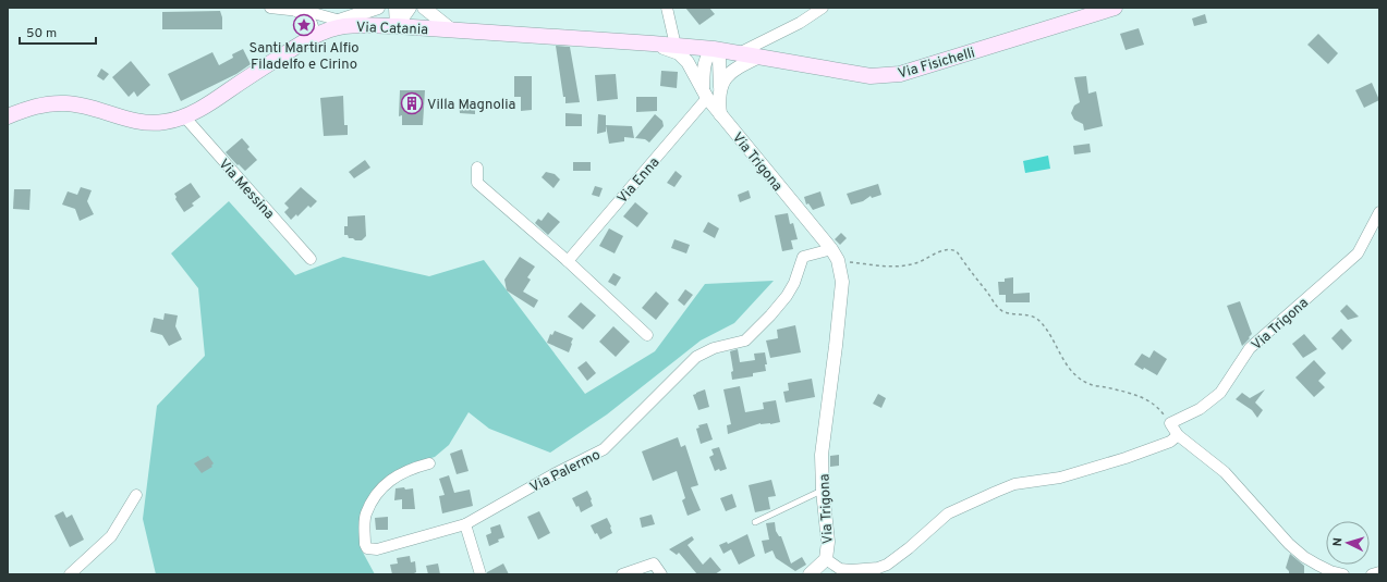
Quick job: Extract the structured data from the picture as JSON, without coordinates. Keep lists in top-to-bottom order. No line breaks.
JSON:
{"streets":{"main road":["Via Catania","Via Fisichelli"],"street":["Via Trigona","Via Enna","Via Messina","Via Palermo"]},"crossings":[["Via Catania","Via Fisichelli"],["Via Catania","Via Trigona"],["Via Catania","Via Messina"],["Via Trigona","Via Enna"],["Via Trigona","Via Palermo"]],"places":{"place":["Santi Martiri Alfio Filadelfo e Cirino"],"building":["Villa Magnolia"]},"scale_bar":"50 m","north":"left"}
